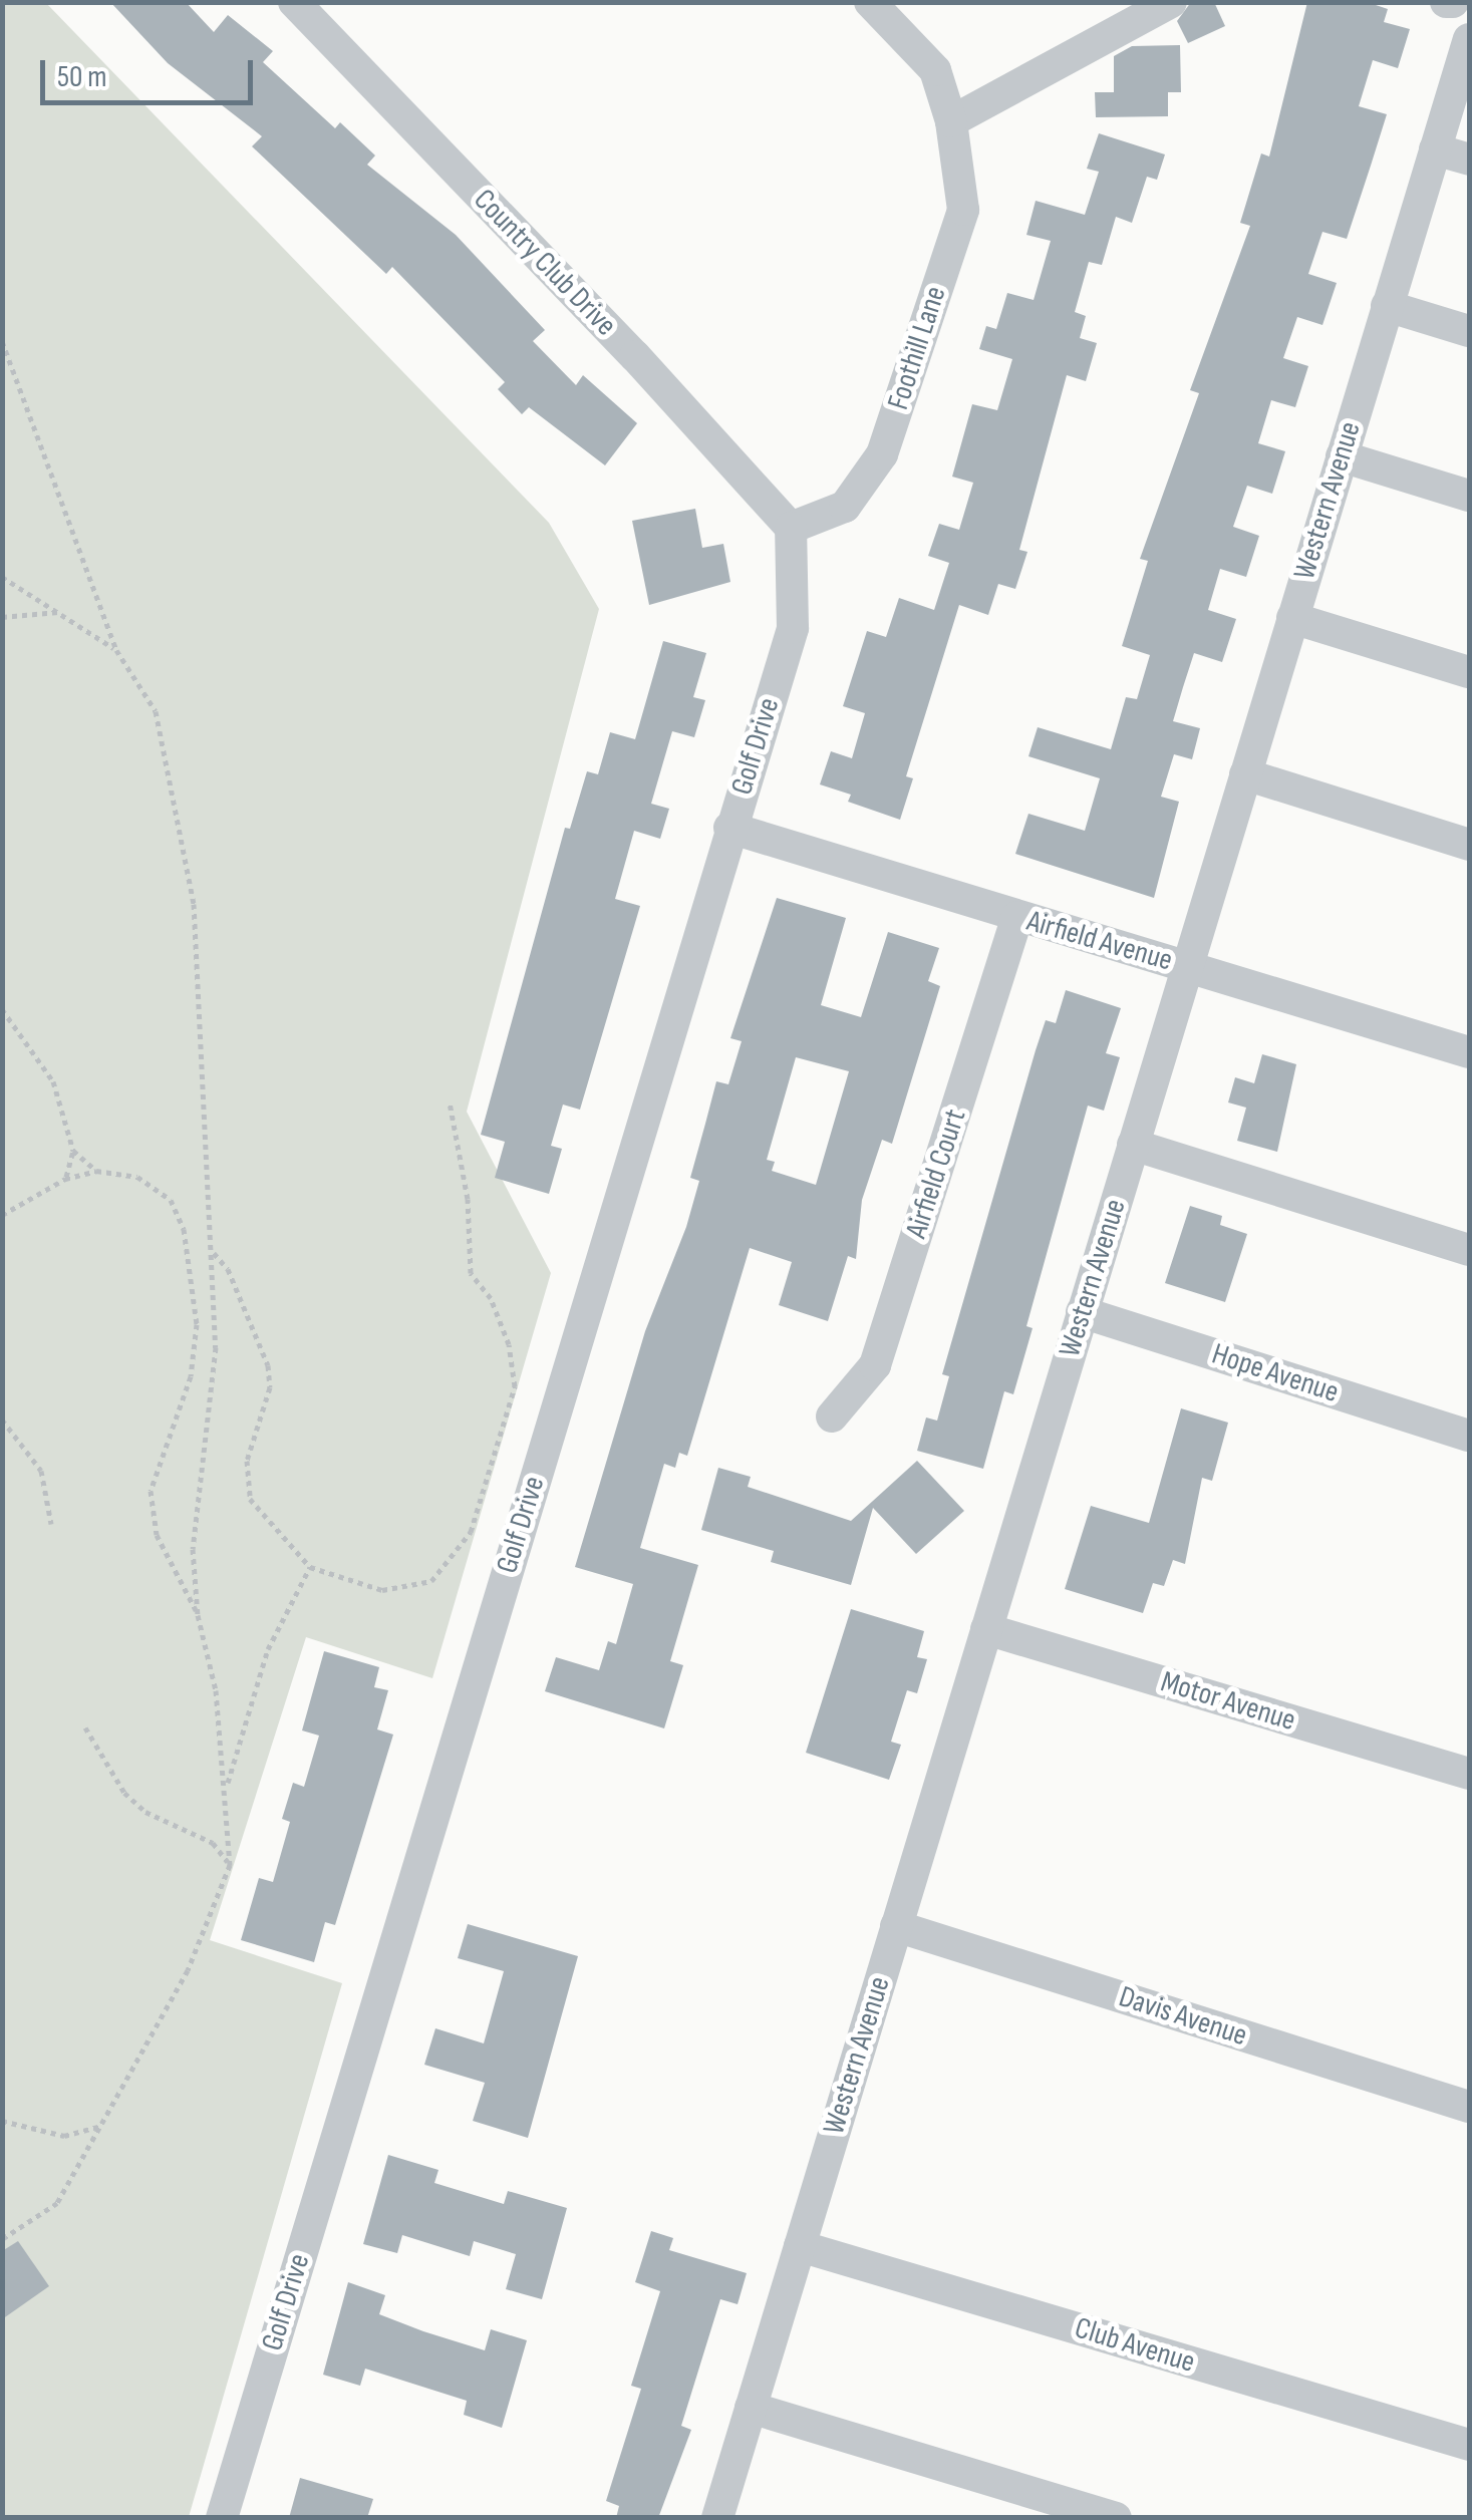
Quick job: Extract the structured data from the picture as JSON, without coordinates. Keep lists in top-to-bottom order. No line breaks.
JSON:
{"streets":{"street":["Country Club Drive","Foothill Lane","Western Avenue","Golf Drive","Airfield Avenue","Airfield Court","Hope Avenue","Motor Avenue","Davis Avenue","Club Avenue"]},"crossings":[["Country Club Drive","Foothill Lane"],["Country Club Drive","Golf Drive"],["Foothill Lane","Golf Drive"],["Western Avenue","Airfield Avenue"],["Western Avenue","Hope Avenue"],["Western Avenue","Motor Avenue"],["Western Avenue","Davis Avenue"],["Western Avenue","Club Avenue"],["Golf Drive","Airfield Avenue"],["Airfield Avenue","Airfield Court"]],"scale_bar":"50 m"}
